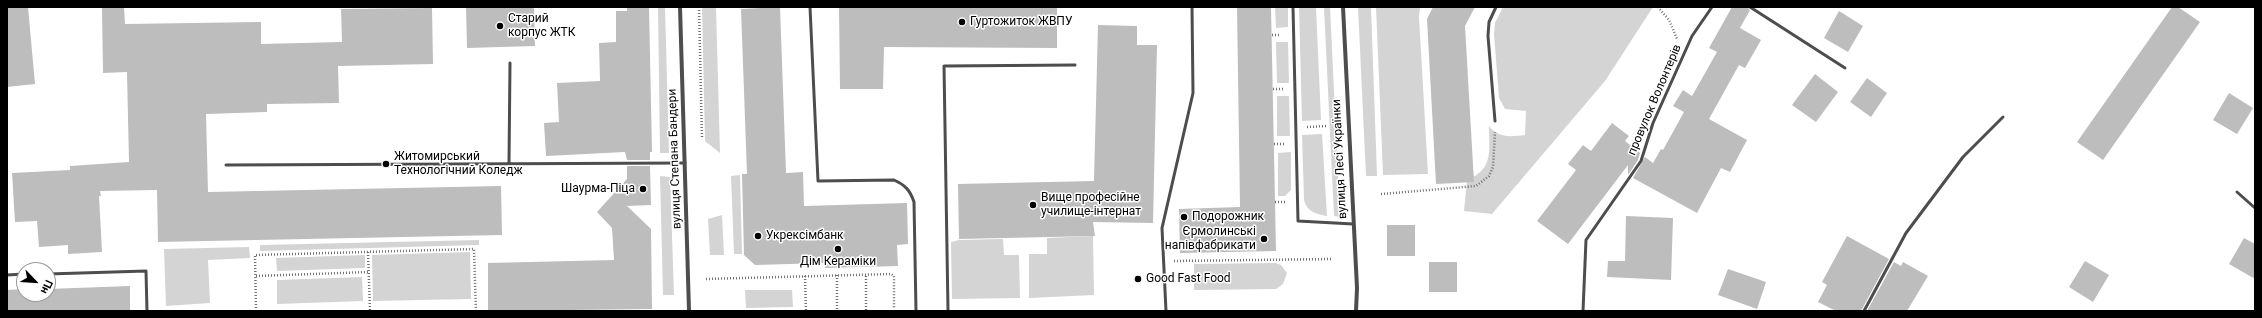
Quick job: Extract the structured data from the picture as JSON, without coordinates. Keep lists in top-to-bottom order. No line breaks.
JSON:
{"streets":{"street":["вулиця Степана Бандери","вулиця Лесі Українки"],"lane":["провулок Волонтерів"]},"places":["Гуртожиток ЖВПУ","Старий корпус ЖТК","Житомирський Технологічний Коледж","Шаурма-Піца","Вище професійне училище-інтернат","Подорожник","Укрексімбанк","Єрмолинські напівфабрикати","Дім Кераміки","Good Fast Food"],"north":"bottom right"}
